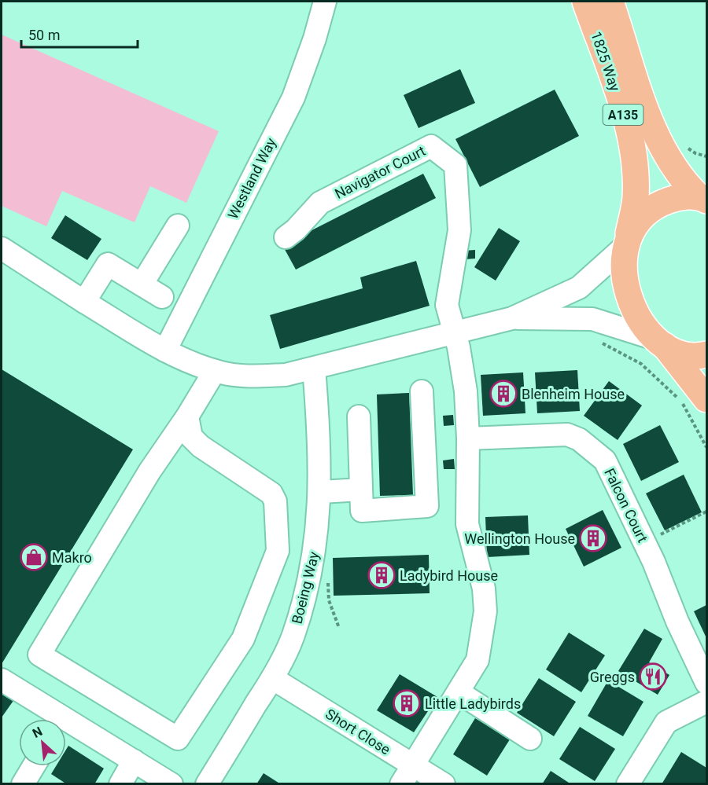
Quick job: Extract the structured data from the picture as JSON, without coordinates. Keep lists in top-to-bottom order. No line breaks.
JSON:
{"streets":{"main road":["1825 Way","A135"],"street":["Navigator Court","Westland Way","Falcon Court","Boeing Way","Short Close"]},"crossings":[["1825 Way","A135"],["Boeing Way","Short Close"]],"places":{"building":["Blenheim House","Wellington House","Ladybird House","Little Ladybirds"],"shop":["Makro"],"restaurant":["Greggs"]},"scale_bar":"50 m","north":"top left"}
